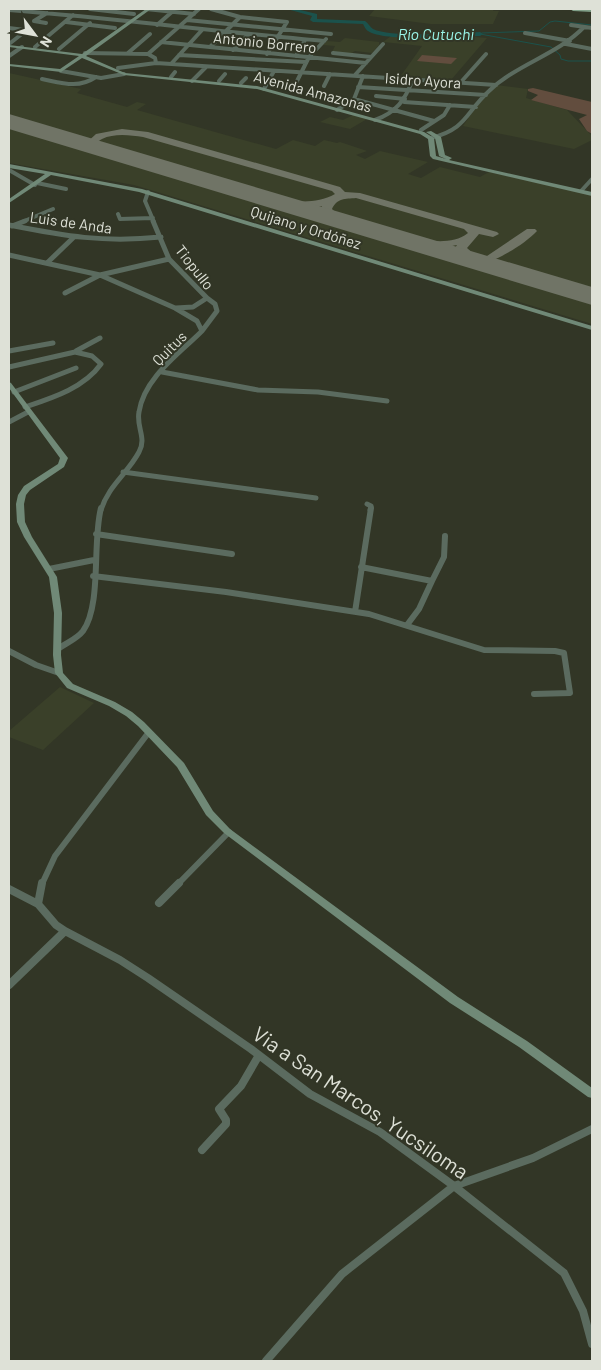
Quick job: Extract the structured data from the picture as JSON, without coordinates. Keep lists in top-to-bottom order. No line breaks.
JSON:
{"streets":{"main road":["Avenida Amazonas","Quijano y Ordóñez"],"street":["Antonio Borrero","Isidro Ayora","Luis de Anda","Tiopullo","Quitus","Via a San Marcos, Yucsiloma"]},"crossings":[["Luis de Anda","Tiopullo"],["Quijano y Ordóñez","Tiopullo"],["Tiopullo","Quitus"]],"water":["Río Cutuchi"],"north":"bottom right"}
